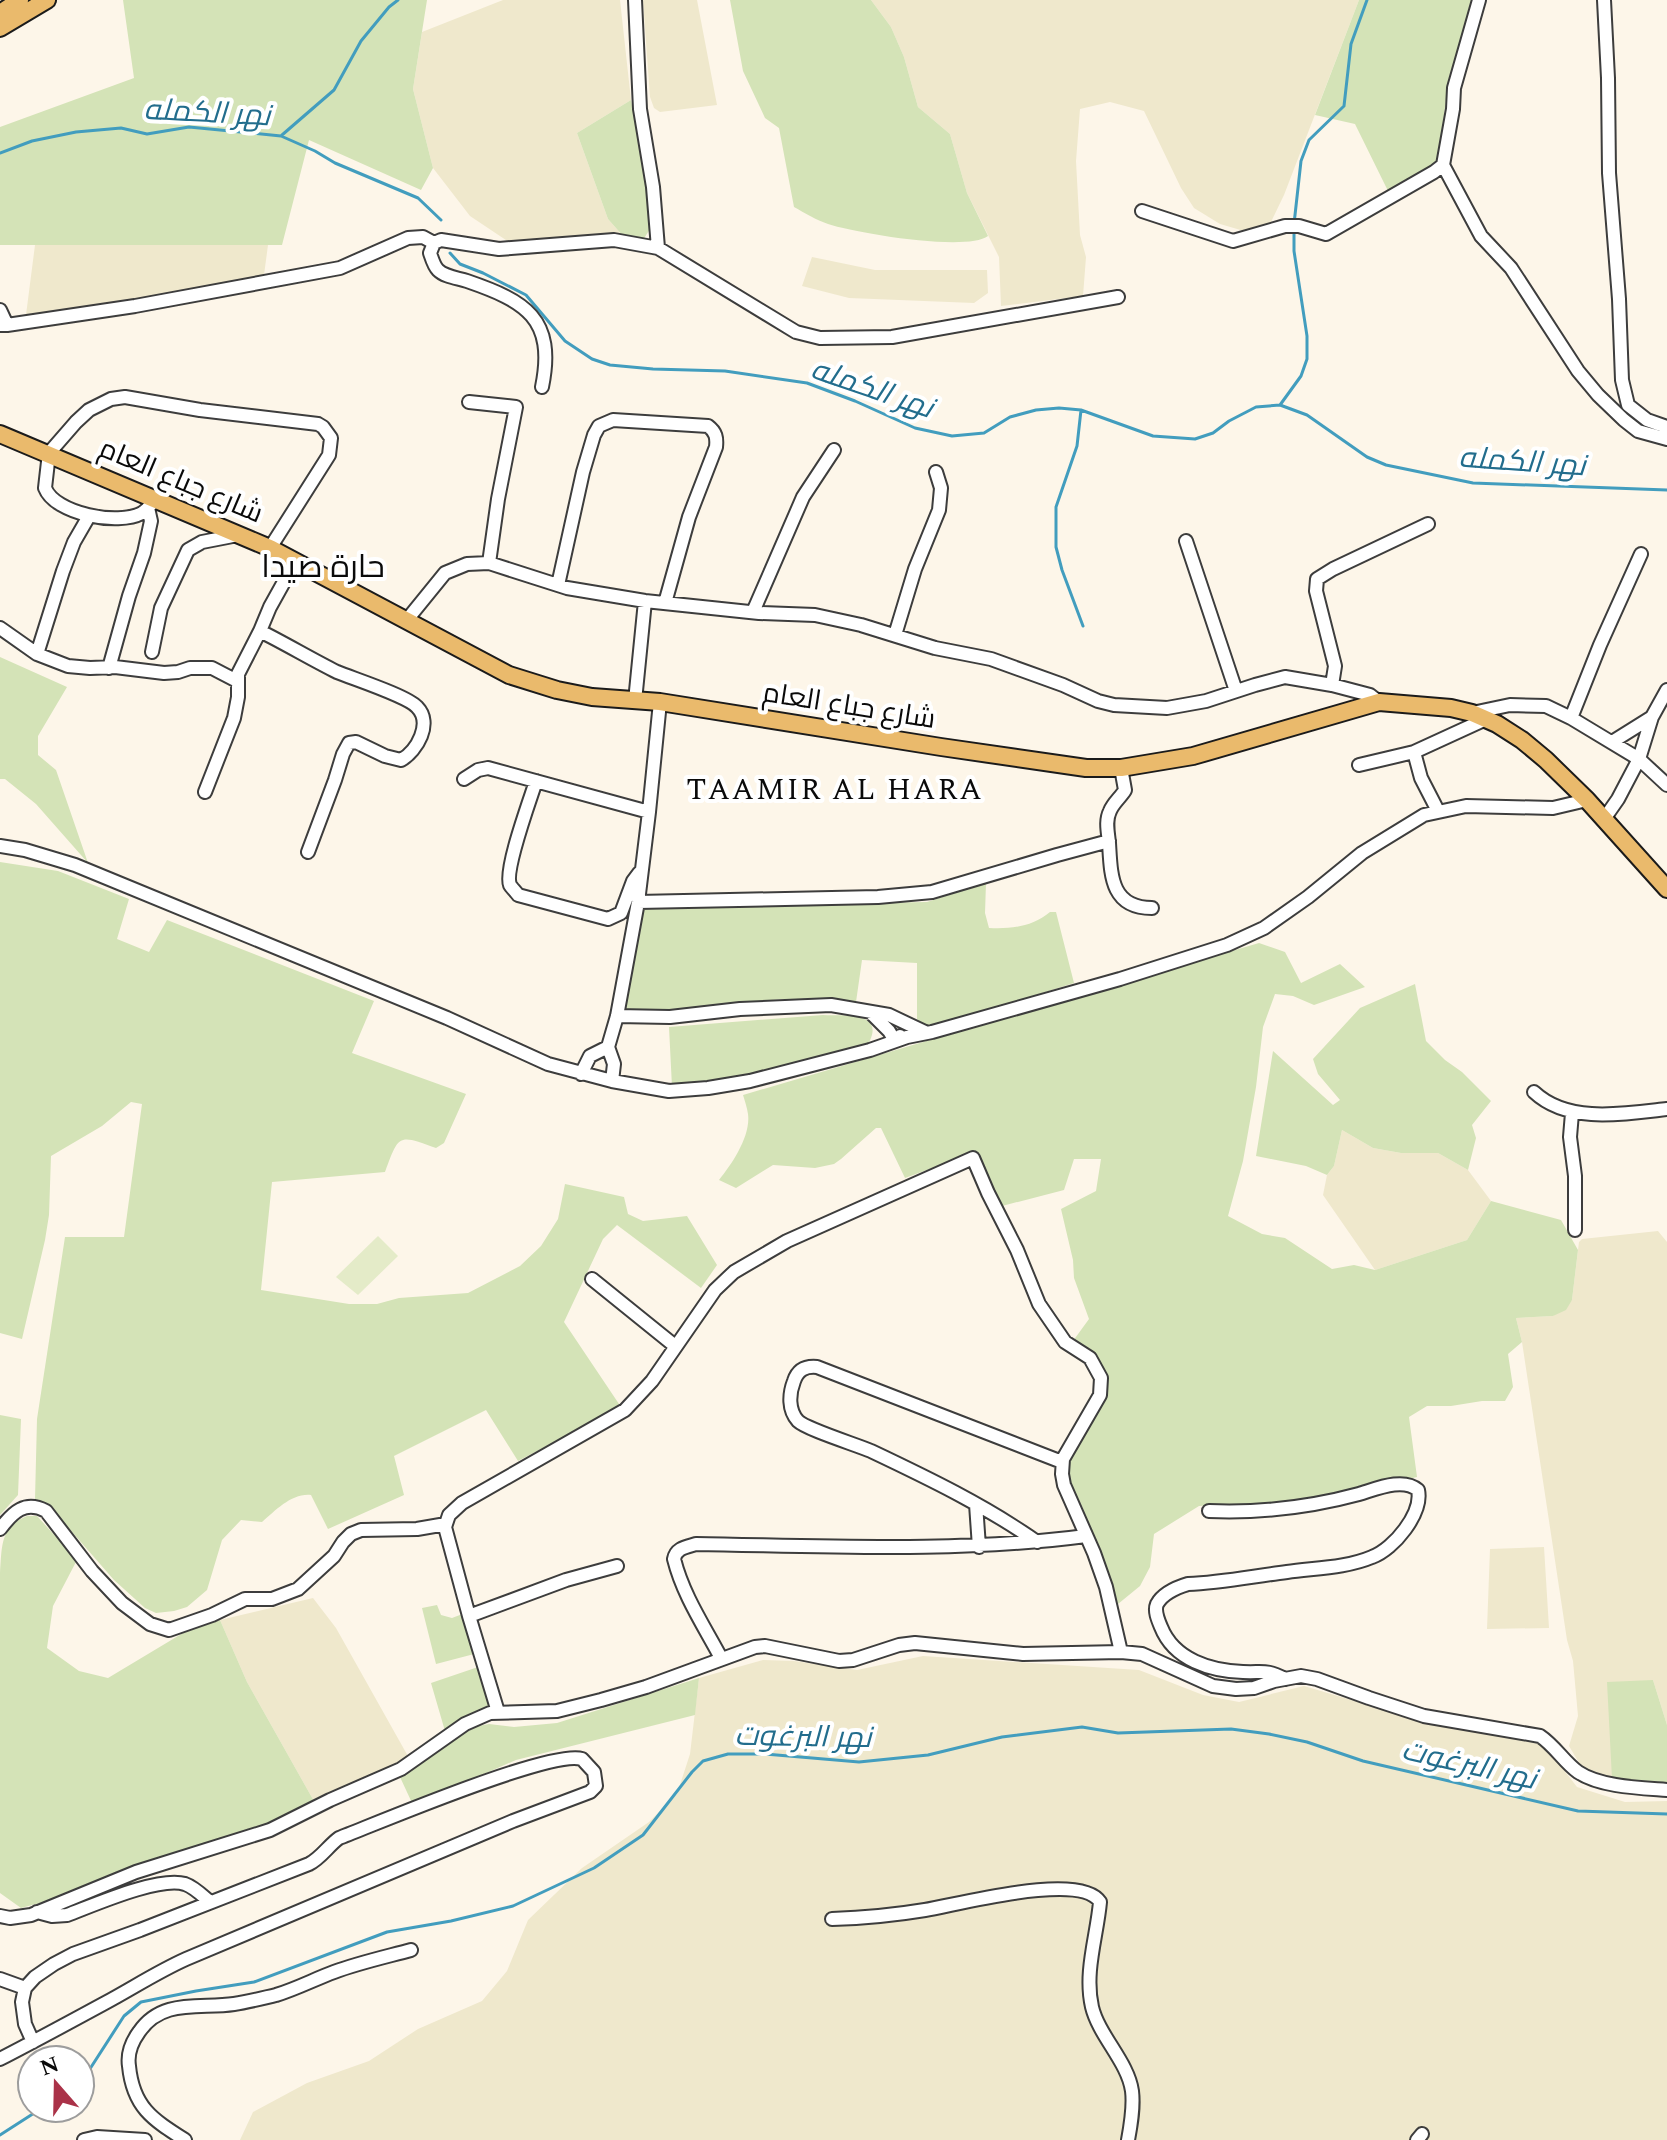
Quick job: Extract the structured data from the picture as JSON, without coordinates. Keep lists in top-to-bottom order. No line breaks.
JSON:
{"streets":{"main road":["شارع جباع العام"]},"districts":["حارة صيدا","TAAMIR AL HARA"],"water":["نهر الكمله","نهر البرغوت"],"north":"top"}
